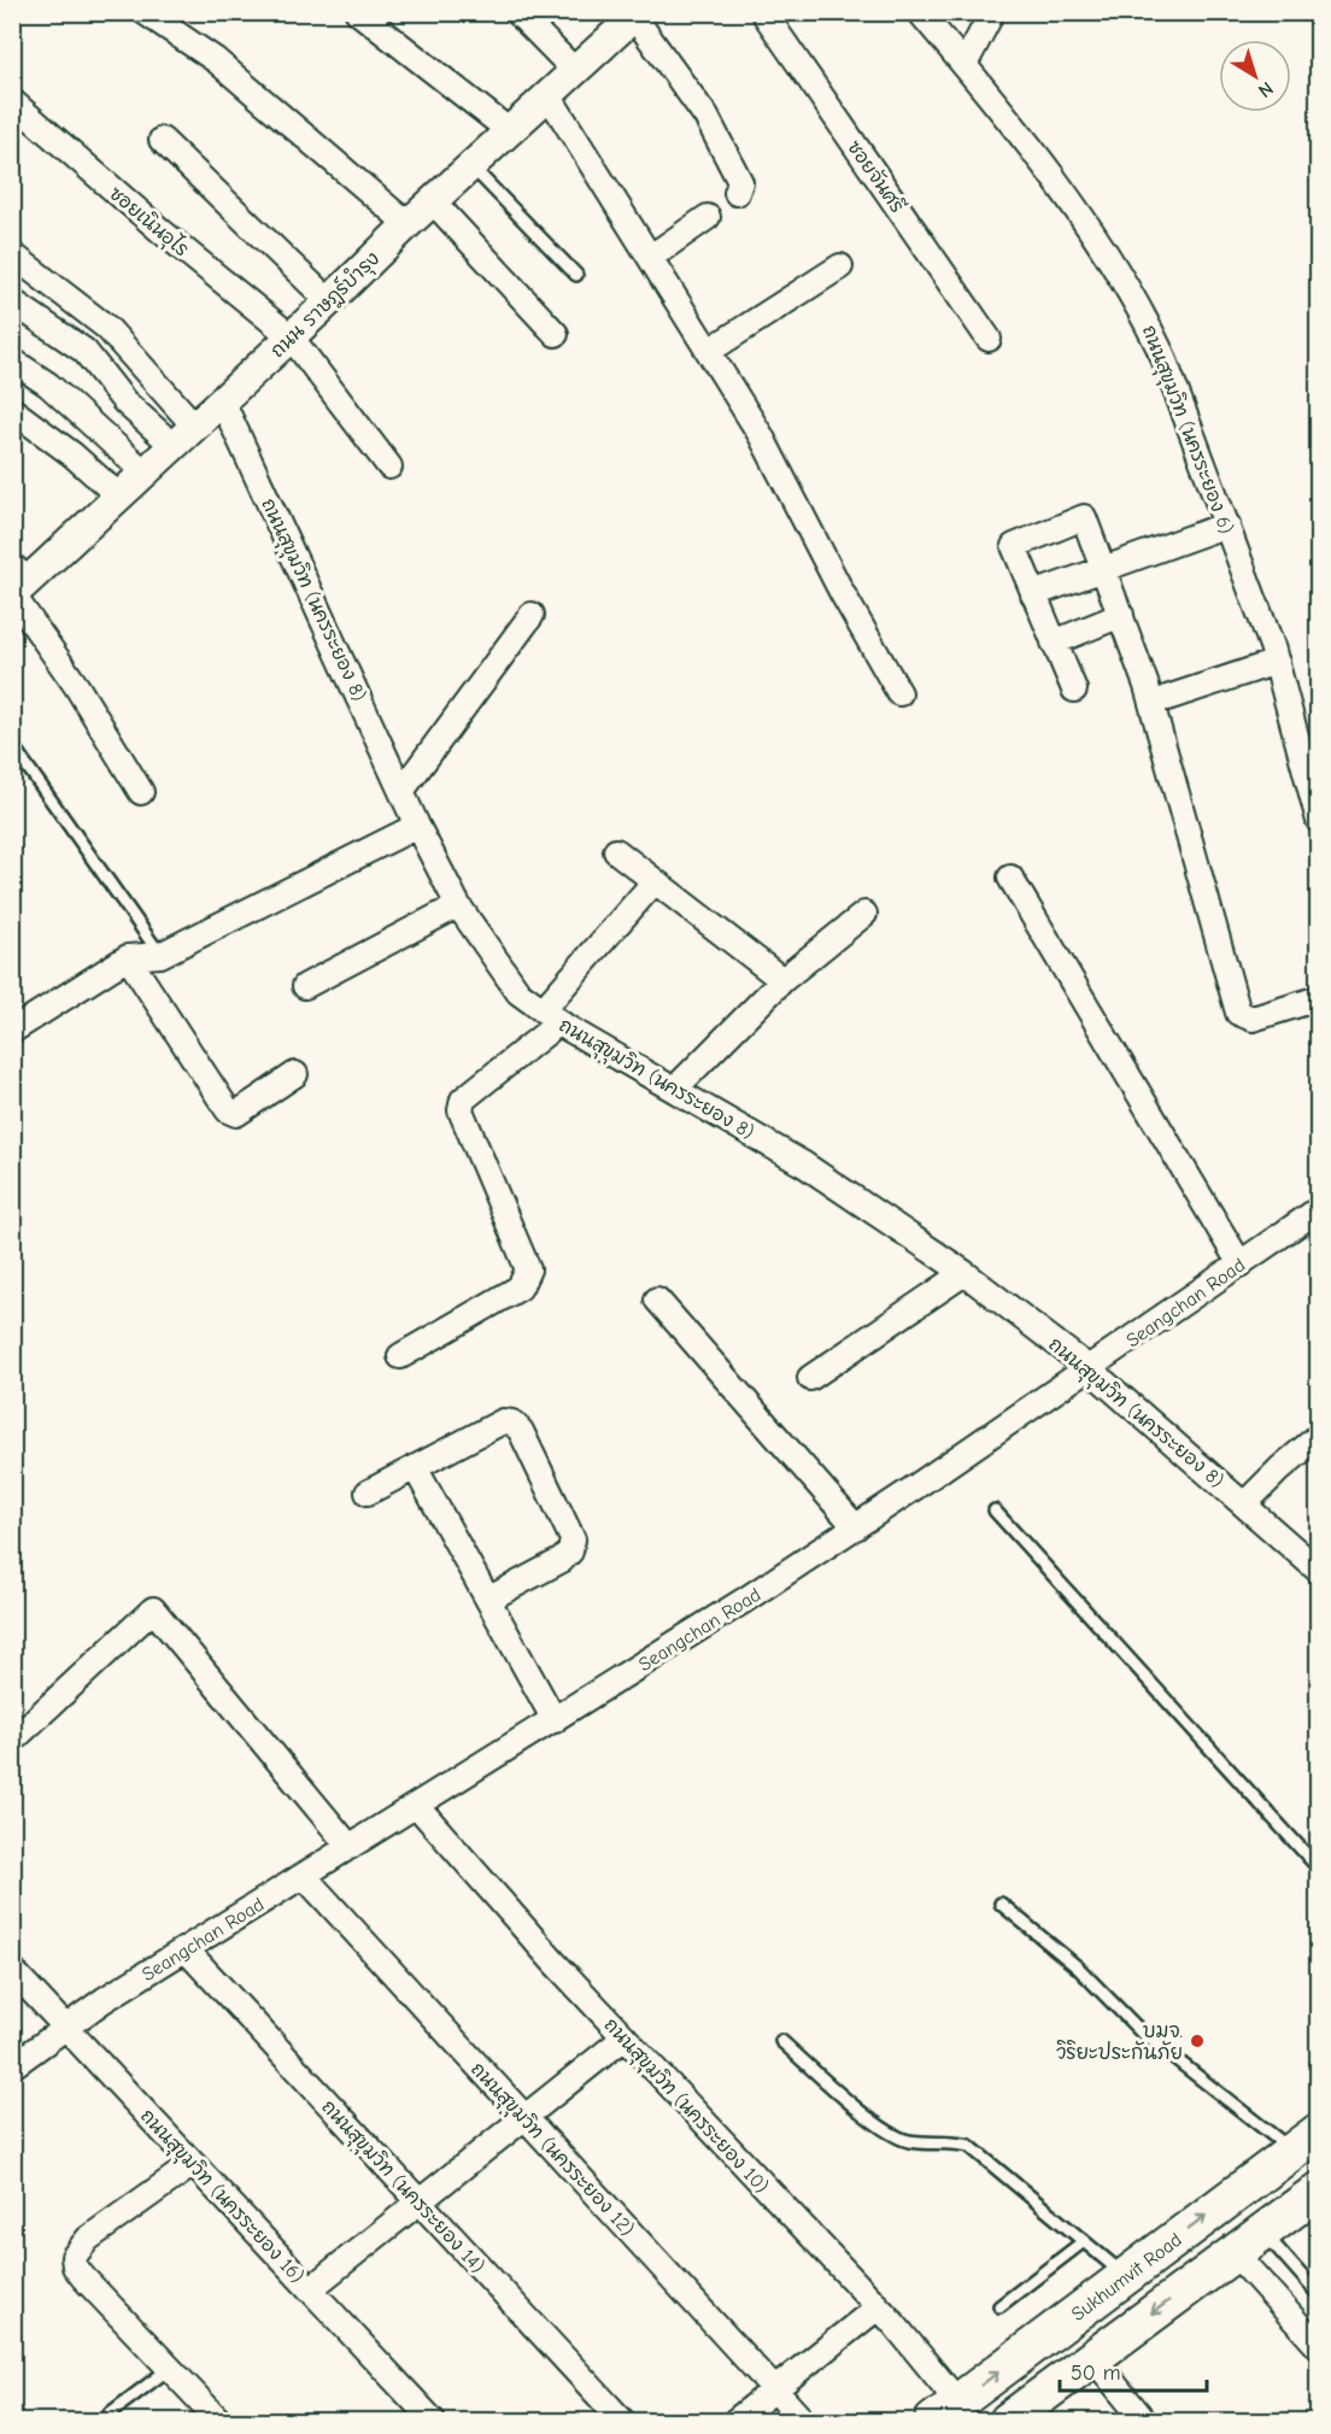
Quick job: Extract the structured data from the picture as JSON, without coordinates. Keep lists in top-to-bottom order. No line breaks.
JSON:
{"streets":{"main road":["Sukhumvit Road"],"street":["ซอยจันศรี","ซอยเนินอุไร","ถนน ราษฎร์บำรุง","ถนนสุขุมวิท (นครระยอง 6)","ถนนสุขุมวิท (นครระยอง 8)","Seangchan Road","ถนนสุขุมวิท (นครระยอง 10)","ถนนสุขุมวิท (นครระยอง 12)","ถนนสุขุมวิท (นครระยอง 14)","ถนนสุขุมวิท (นครระยอง 16)"]},"crossings":[["ซอยเนินอุไร","ถนน ราษฎร์บำรุง"],["ถนน ราษฎร์บำรุง","ถนนสุขุมวิท (นครระยอง 8)"],["ถนนสุขุมวิท (นครระยอง 8)","Seangchan Road"],["Seangchan Road","ถนนสุขุมวิท (นครระยอง 10)"],["Seangchan Road","ถนนสุขุมวิท (นครระยอง 12)"],["Seangchan Road","ถนนสุขุมวิท (นครระยอง 14)"],["Seangchan Road","ถนนสุขุมวิท (นครระยอง 16)"],["ถนนสุขุมวิท (นครระยอง 10)","Sukhumvit Road"]],"places":["บมจ. วิริยะประกันภัย"],"scale_bar":"50 m","north":"bottom right"}
